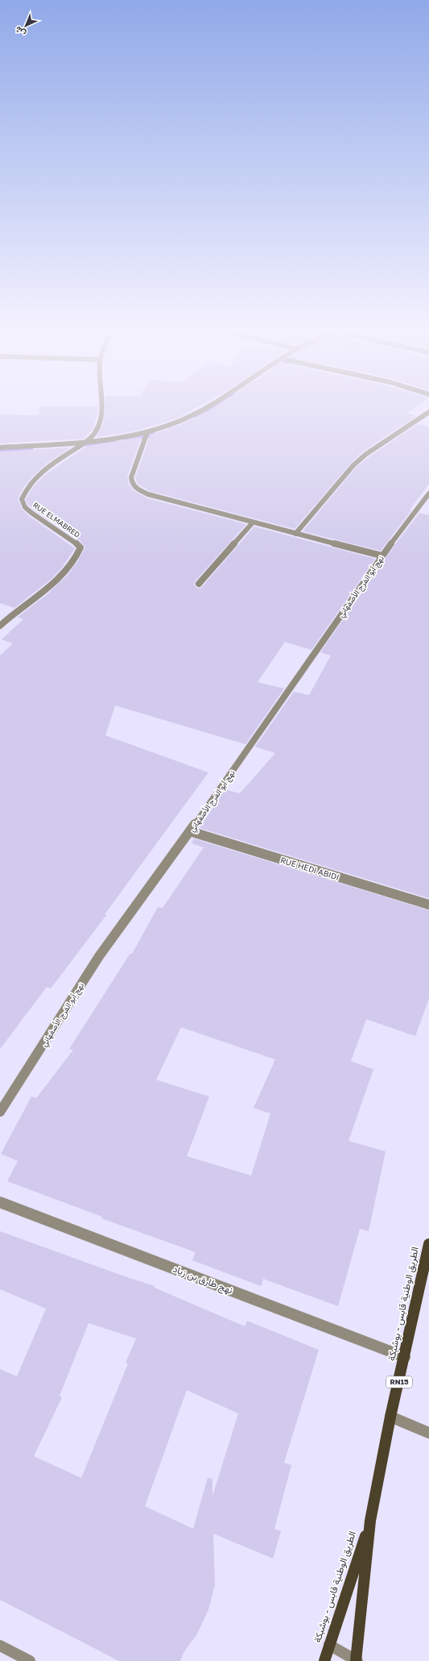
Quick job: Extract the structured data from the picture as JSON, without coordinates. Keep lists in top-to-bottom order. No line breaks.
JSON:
{"streets":{"main road":["الطريق الوطنية قابس - بوشبكة","RN15"],"street":["RUE ELMABRED","نهج أبو الفرج الأصفهاني","RUE HEDI ABIDI","نهج طارق بن زياد"]},"crossings":[["نهج أبو الفرج الأصفهاني","RUE HEDI ABIDI"],["نهج طارق بن زياد","الطريق الوطنية قابس - بوشبكة"]],"north":"bottom left"}
